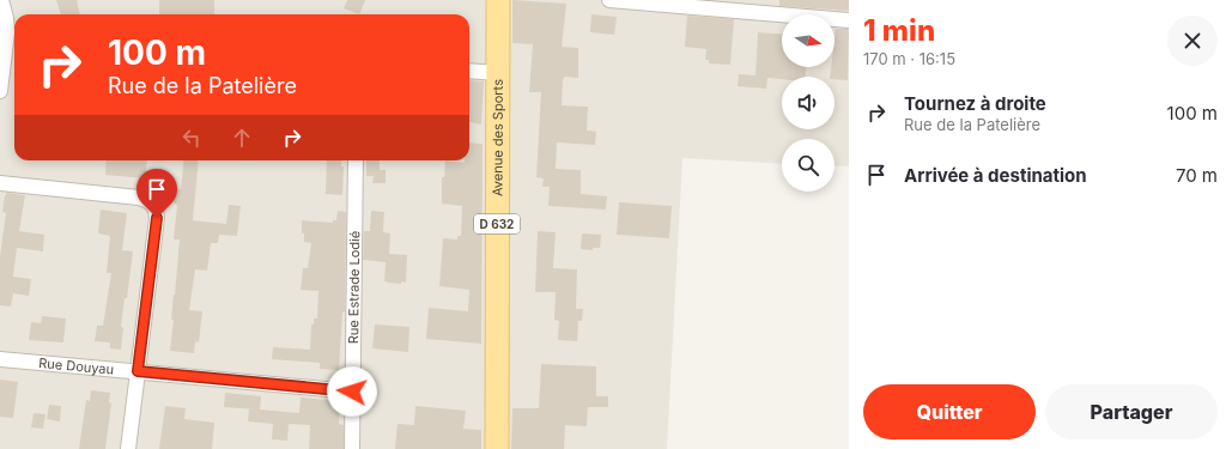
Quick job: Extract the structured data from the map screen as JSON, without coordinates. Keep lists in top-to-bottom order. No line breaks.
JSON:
{"streets":{"main road":["Avenue des Sports","D 632"],"street":["Rue Estrade Lodié","Rue Douyau"]},"crossings":[["Rue Estrade Lodié","Rue Douyau"]],"north":"right","page":{"heading":["1 min","170 m · 16:15"],"turn":["100 m","Rue de la Patelière"],"list":[{"name":"Tournez à droite","note":"Rue de la Patelière","value":"100 m"},{"name":"Arrivée à destination","value":"70 m"}],"buttons":["Quitter","Partager"]}}
